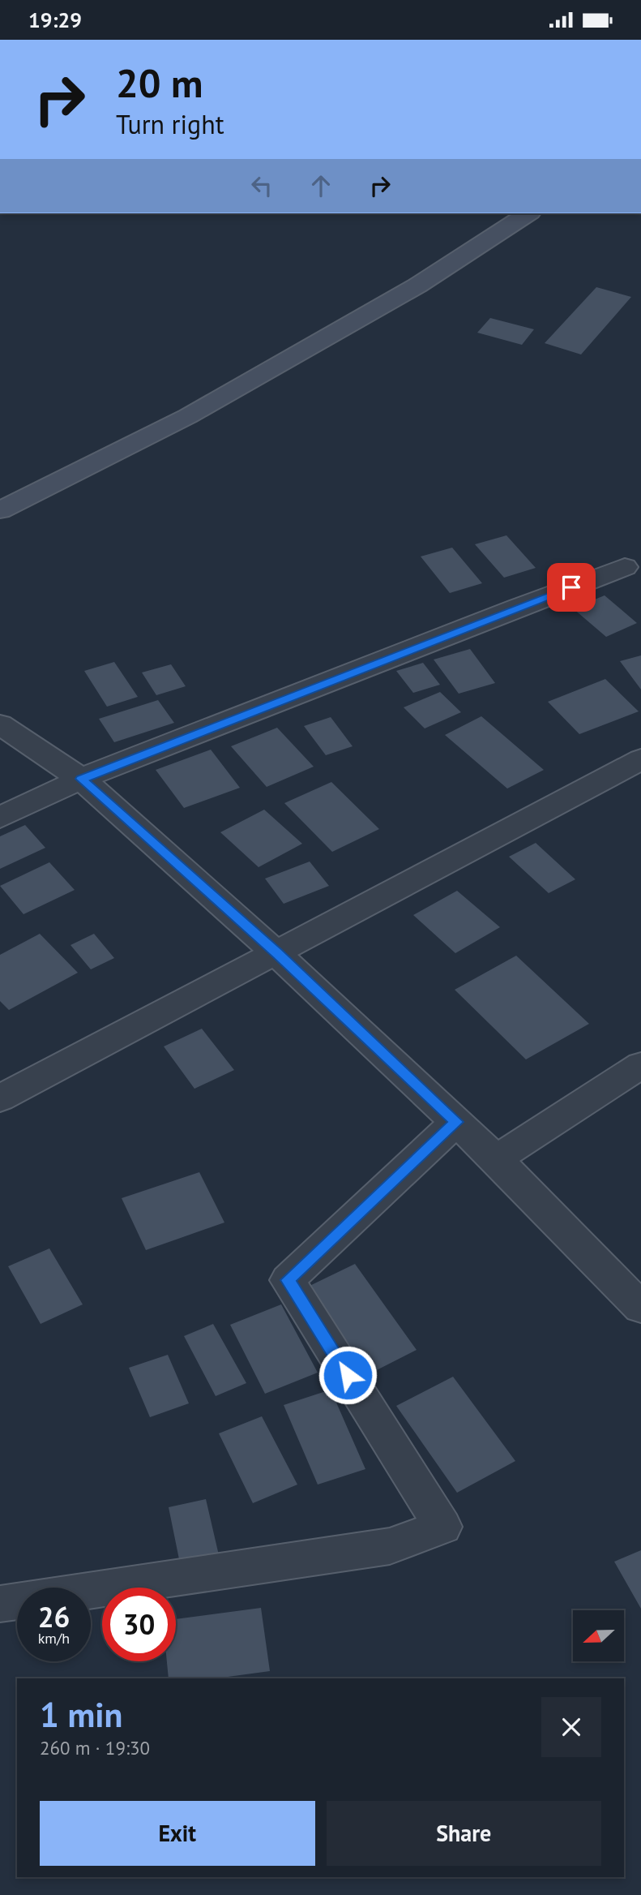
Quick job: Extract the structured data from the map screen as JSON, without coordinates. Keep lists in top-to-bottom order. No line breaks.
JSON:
{"north":"left","page":{"status":"19:29","turn":["20 m","Turn right"],"speed":"26 km/h","limit":"30","heading":["1 min","260 m · 19:30"],"buttons":["Exit","Share"]}}
